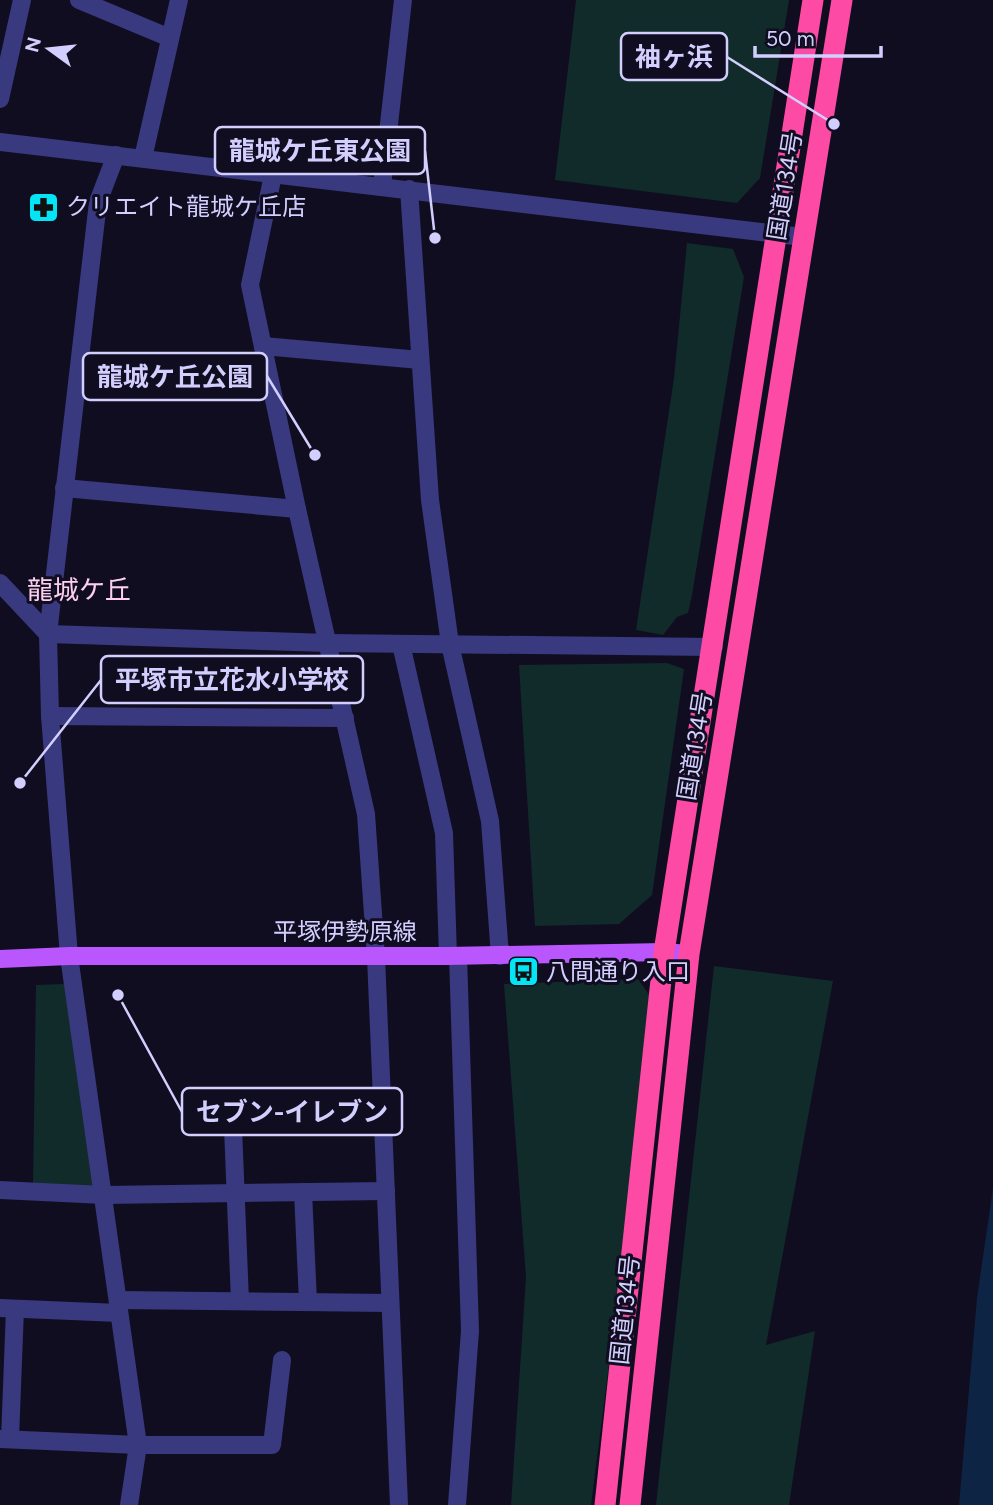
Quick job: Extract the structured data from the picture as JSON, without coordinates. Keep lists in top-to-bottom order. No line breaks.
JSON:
{"streets":{"highway":["国道134号"],"main road":["平塚伊勢原線"]},"crossings":[["国道134号","平塚伊勢原線"]],"districts":["龍城ケ丘"],"places":{"other":["袖ヶ浜","龍城ケ丘東公園","龍城ケ丘公園","平塚市立花水小学校","セブン-イレブン"],"pharmacy":["クリエイト龍城ケ丘店"],"bus stop":["八間通り入口"]},"scale_bar":"50 m","north":"left"}
